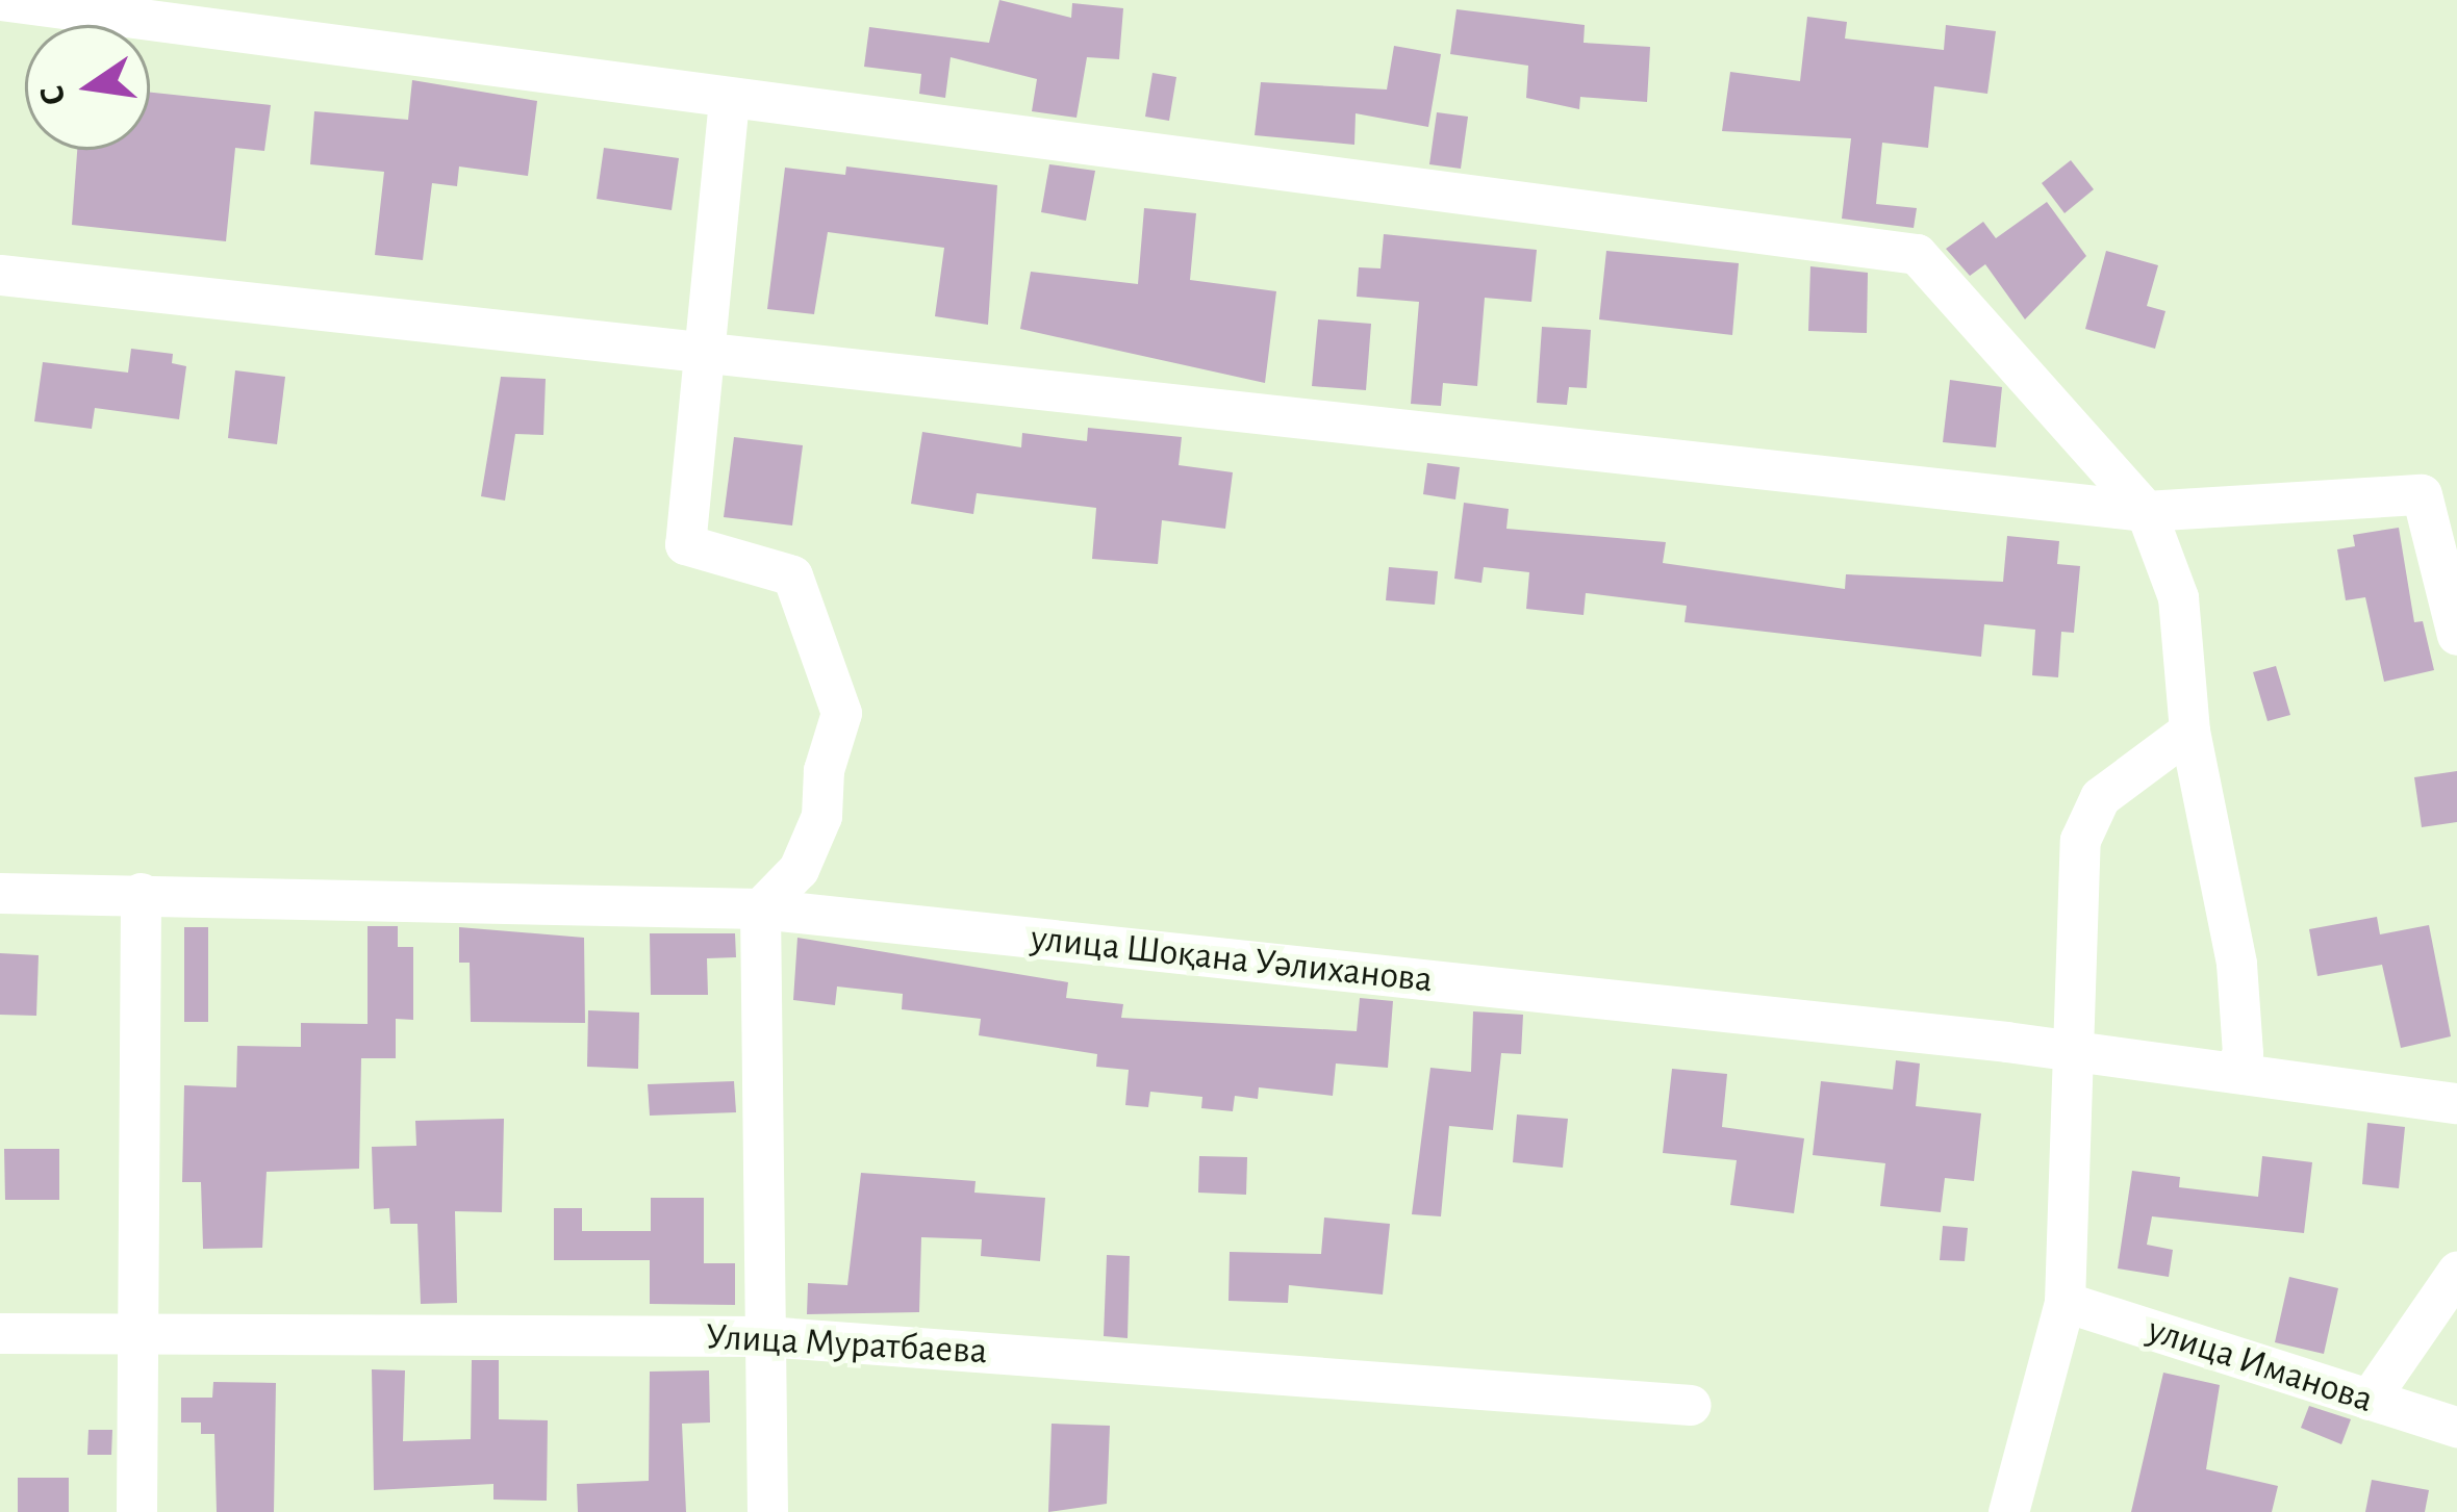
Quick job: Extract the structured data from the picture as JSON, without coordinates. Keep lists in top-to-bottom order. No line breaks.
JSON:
{"streets":{"street":["улица Шоқана Уәлиханова","Улица Муратбаева","улица Иманова"]},"north":"left"}
